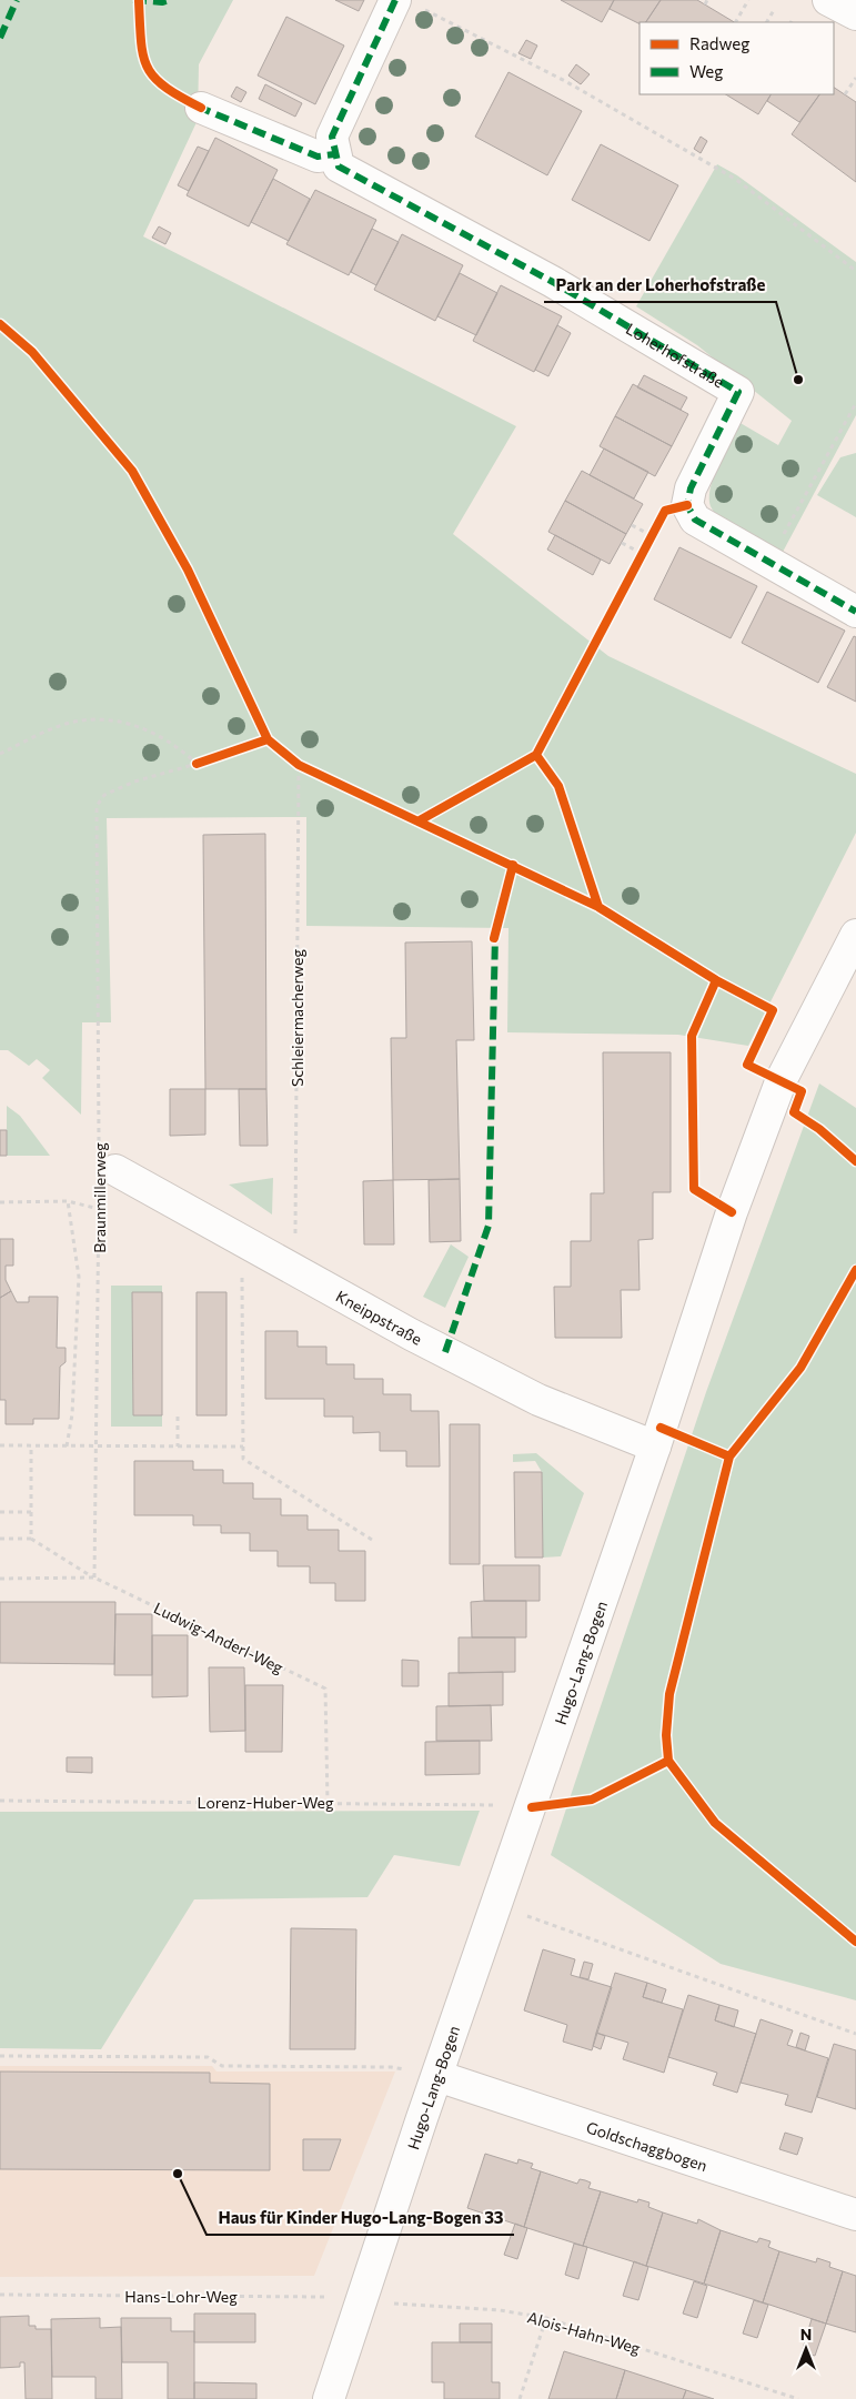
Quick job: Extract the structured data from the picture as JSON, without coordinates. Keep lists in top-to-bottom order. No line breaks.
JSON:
{"streets":{"street":["Loherhofstraße","Kneippstraße","Hugo-Lang-Bogen","Goldschaggbogen"],"path":["Schleiermacherweg","Braunmillerweg","Ludwig-Anderl-Weg","Lorenz-Huber-Weg","Hans-Lohr-Weg","Alois-Hahn-Weg"]},"crossings":[["Schleiermacherweg","Kneippstraße"],["Braunmillerweg","Kneippstraße"],["Braunmillerweg","Ludwig-Anderl-Weg"],["Kneippstraße","Hugo-Lang-Bogen"],["Ludwig-Anderl-Weg","Lorenz-Huber-Weg"],["Hugo-Lang-Bogen","Lorenz-Huber-Weg"],["Hugo-Lang-Bogen","Goldschaggbogen"],["Hugo-Lang-Bogen","Hans-Lohr-Weg"],["Hugo-Lang-Bogen","Alois-Hahn-Weg"],["Hans-Lohr-Weg","Alois-Hahn-Weg"]],"places":["Park an der Loherhofstraße","Haus für Kinder Hugo-Lang-Bogen 33"],"legend":["Radweg","Weg"],"north":"top"}
